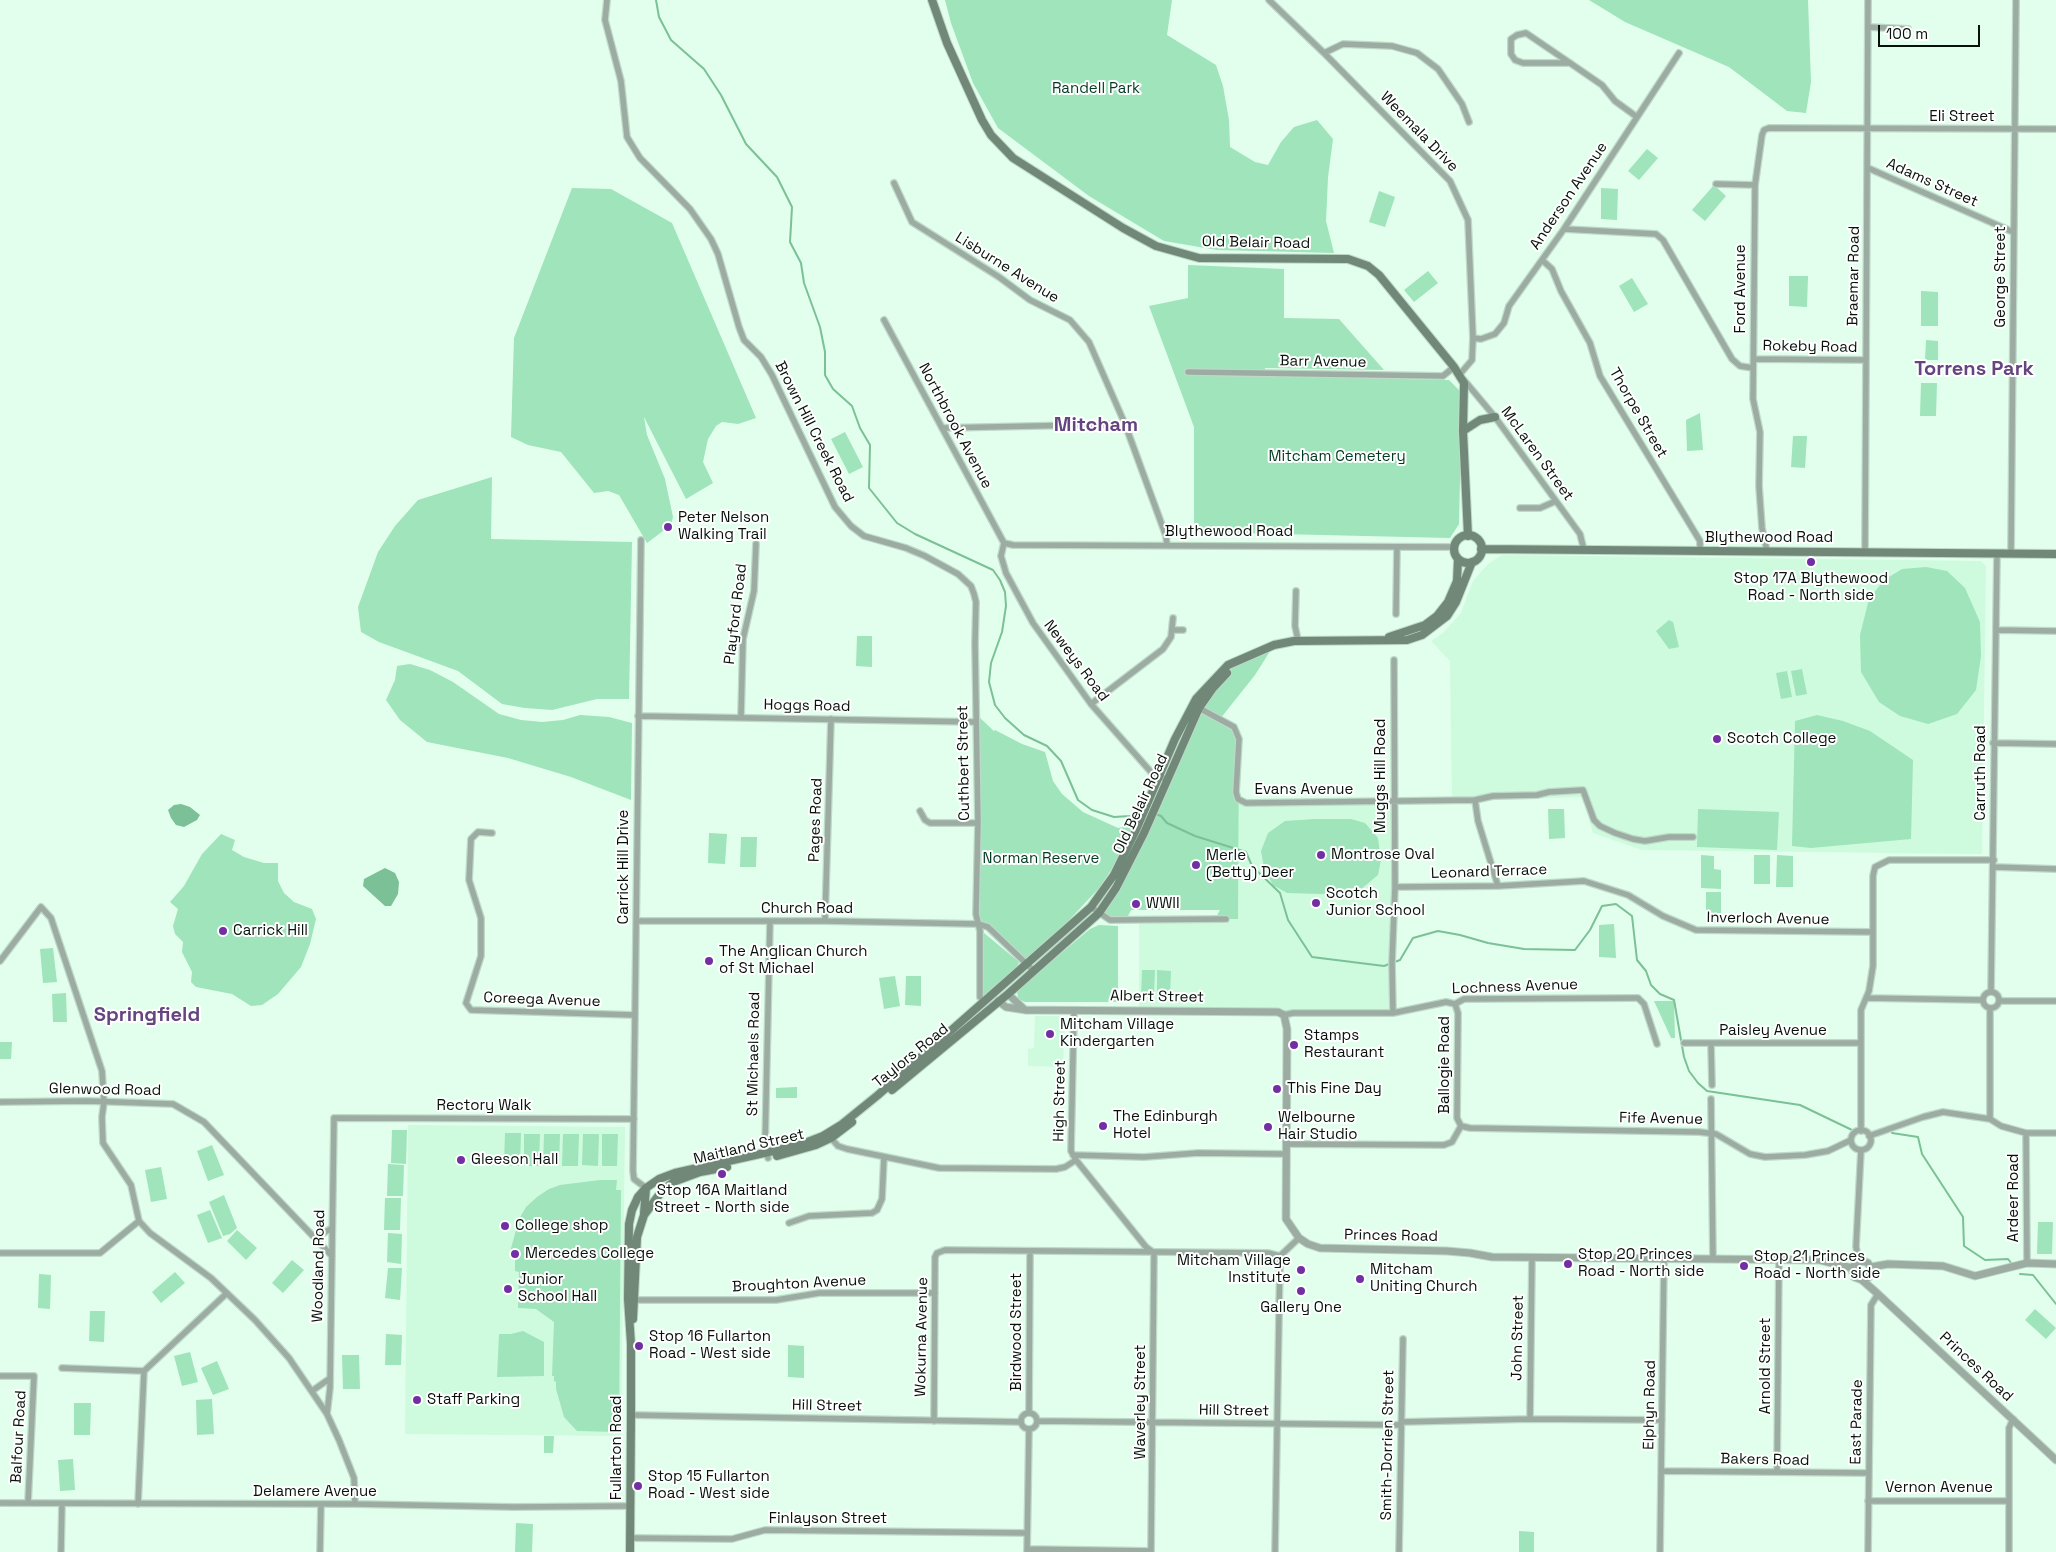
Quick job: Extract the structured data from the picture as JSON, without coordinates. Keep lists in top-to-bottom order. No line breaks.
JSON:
{"streets":{"main road":["Old Belair Road","Blythewood Road","Taylors Road","Maitland Street","Fullarton Road"],"street":["Eli Street","Weemala Drive","Adams Street","Anderson Avenue","Lisburne Avenue","Braemar Road","George Street","Ford Avenue","Rokeby Road","Barr Avenue","Thorpe Street","Northbrook Avenue","Brown Hill Creek Road","McLaren Street","Playford Road","Neweys Road","Hoggs Road","Cuthbert Street","Carruth Road","Muggs Hill Road","Evans Avenue","Pages Road","Carrick Hill Drive","Leonard Terrace","Church Road","Inverloch Avenue","Lochness Avenue","Albert Street","Coreega Avenue","Paisley Avenue","St Michaels Road","Ballogie Road","Glenwood Road","High Street","Rectory Walk","Fife Avenue","Ardeer Road","Princes Road","Woodland Road","Broughton Avenue","Birdwood Street","Wokurna Avenue","John Street","Arnold Street","Waverley Street","Elphyn Road","Hill Street","East Parade","Balfour Road","Smith-Dorrien Street","Bakers Road","Vernon Avenue","Delamere Avenue","Finlayson Street"]},"crossings":[["Eli Street","Braemar Road"],["Eli Street","George Street"],["Eli Street","Ford Avenue"],["Weemala Drive","Anderson Avenue"],["Weemala Drive","Old Belair Road"],["Weemala Drive","McLaren Street"],["Adams Street","Braemar Road"],["Adams Street","George Street"],["Anderson Avenue","Thorpe Street"],["Old Belair Road","Barr Avenue"],["Old Belair Road","McLaren Street"],["Old Belair Road","Blythewood Road"],["Old Belair Road","Neweys Road"],["Old Belair Road","Evans Avenue"],["Old Belair Road","Taylors Road"],["Lisburne Avenue","Blythewood Road"],["Braemar Road","Ford Avenue"],["Braemar Road","Rokeby Road"],["Braemar Road","Blythewood Road"],["George Street","Blythewood Road"],["Ford Avenue","Rokeby Road"],["Ford Avenue","Blythewood Road"],["Thorpe Street","Blythewood Road"],["Northbrook Avenue","Blythewood Road"],["Northbrook Avenue","Neweys Road"],["Brown Hill Creek Road","Cuthbert Street"],["McLaren Street","Blythewood Road"],["Blythewood Road","Neweys Road"],["Blythewood Road","Carruth Road"],["Playford Road","Hoggs Road"],["Hoggs Road","Cuthbert Street"],["Hoggs Road","Pages Road"],["Hoggs Road","Carrick Hill Drive"],["Cuthbert Street","Church Road"],["Muggs Hill Road","Evans Avenue"],["Muggs Hill Road","Leonard Terrace"],["Muggs Hill Road","Lochness Avenue"],["Pages Road","Church Road"],["Carrick Hill Drive","Church Road"],["Carrick Hill Drive","Coreega Avenue"],["Carrick Hill Drive","Rectory Walk"],["Carrick Hill Drive","Maitland Street"],["Carrick Hill Drive","Fullarton Road"],["Leonard Terrace","Inverloch Avenue"],["Church Road","St Michaels Road"],["Lochness Avenue","Albert Street"],["Lochness Avenue","Ballogie Road"],["Albert Street","Taylors Road"],["Albert Street","High Street"],["St Michaels Road","Maitland Street"],["Taylors Road","Maitland Street"],["Ballogie Road","Fife Avenue"],["Glenwood Road","Woodland Road"],["High Street","Waverley Street"],["Rectory Walk","Woodland Road"],["Maitland Street","Fullarton Road"],["Princes Road","John Street"],["Princes Road","Arnold Street"],["Princes Road","Elphyn Road"],["Princes Road","East Parade"],["Broughton Avenue","Wokurna Avenue"],["Broughton Avenue","Fullarton Road"],["Birdwood Street","Wokurna Avenue"],["Birdwood Street","Hill Street"],["Wokurna Avenue","Hill Street"],["John Street","Hill Street"],["Arnold Street","Bakers Road"],["Waverley Street","Hill Street"],["Elphyn Road","Hill Street"],["Elphyn Road","Bakers Road"],["Hill Street","Smith-Dorrien Street"],["Hill Street","Fullarton Road"],["East Parade","Bakers Road"],["East Parade","Vernon Avenue"],["Balfour Road","Delamere Avenue"],["Fullarton Road","Delamere Avenue"],["Fullarton Road","Finlayson Street"]],"districts":["Torrens Park","Mitcham","Springfield"],"parks":["Randell Park","Mitcham Cemetery","Norman Reserve"],"places":["Peter Nelson Walking Trail","Stop 17A Blythewood Road - North side","Scotch College","Montrose Oval","Merle (Betty) Deer","Scotch Junior School","WWII","Carrick Hill","The Anglican Church of St Michael","Mitcham Village Kindergarten","Stamps Restaurant","This Fine Day","The Edinburgh Hotel","Welbourne Hair Studio","Gleeson Hall","Stop 16A Maitland Street - North side","College shop","Mercedes College","Stop 20 Princes Road - North side","Stop 21 Princes Road - North side","Mitcham Village Institute","Mitcham Uniting Church","Junior School Hall","Gallery One","Stop 16 Fullarton Road - West side","Staff Parking","Stop 15 Fullarton Road - West side"],"scale_bar":"100 m"}
